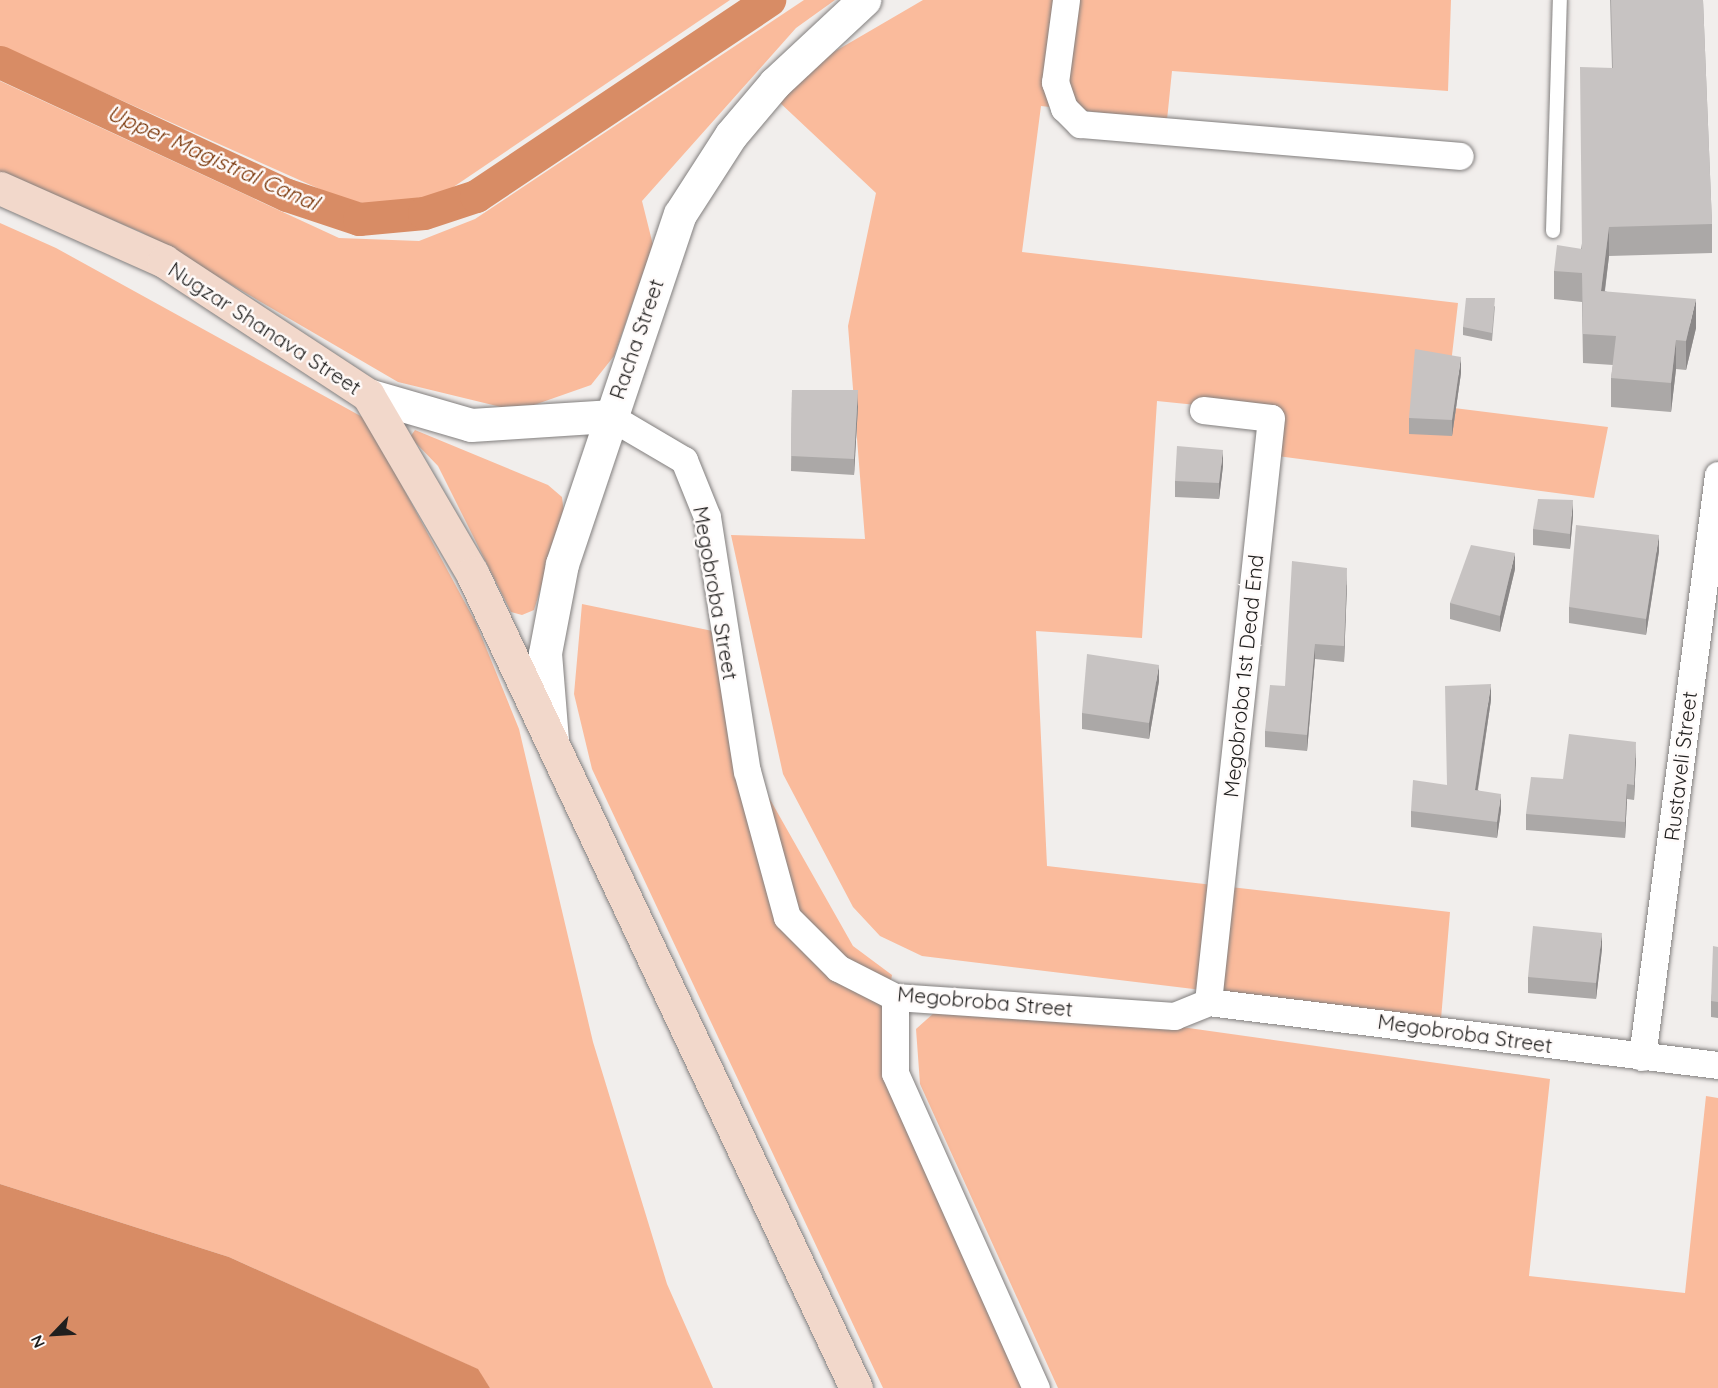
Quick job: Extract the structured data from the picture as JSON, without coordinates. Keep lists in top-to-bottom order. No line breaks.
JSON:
{"streets":{"main road":["Nugzar Shanava Street"],"street":["Racha Street","Megobroba Street","Megobroba 1st Dead End","Rustaveli Street"]},"crossings":[["Nugzar Shanava Street","Racha Street"],["Racha Street","Megobroba Street"],["Megobroba Street","Megobroba 1st Dead End"],["Megobroba Street","Rustaveli Street"]],"water":["Upper Magistral Canal"],"north":"bottom left"}
